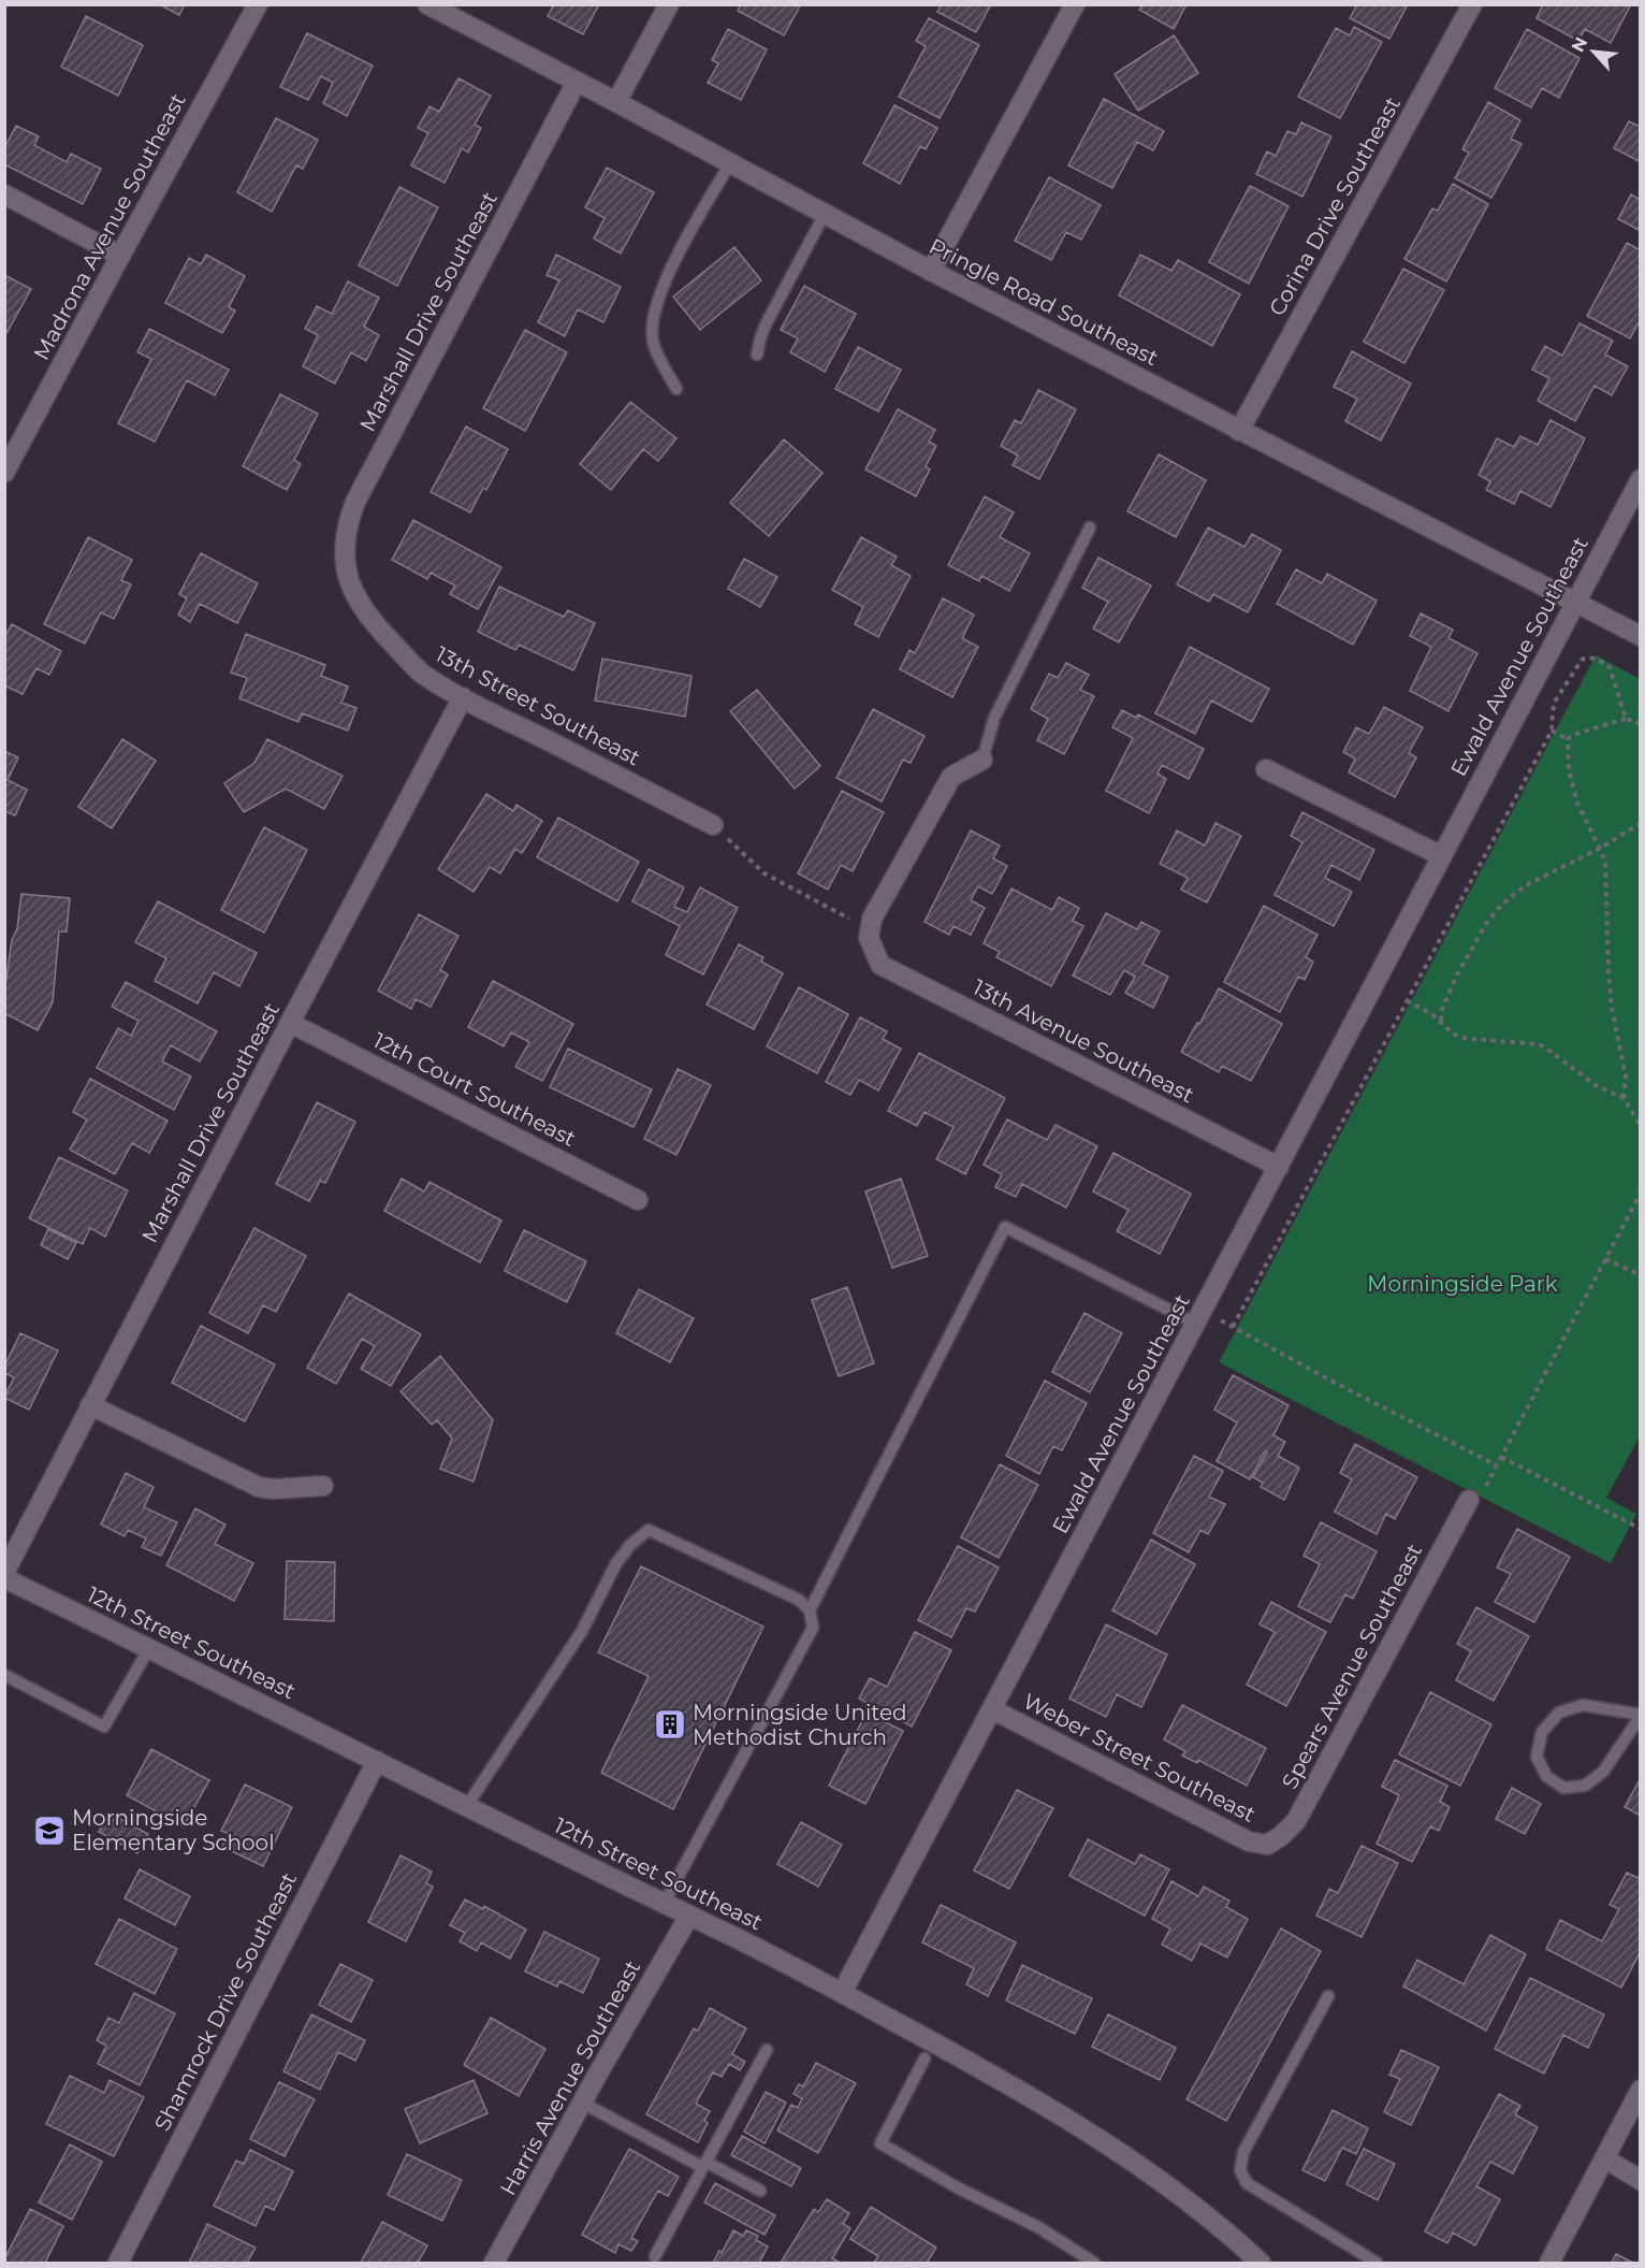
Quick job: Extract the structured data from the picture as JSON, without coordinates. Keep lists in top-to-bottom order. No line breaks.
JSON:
{"streets":{"street":["Corina Drive Southeast","Madrona Avenue Southeast","Pringle Road Southeast","Marshall Drive Southeast","Ewald Avenue Southeast","13th Street Southeast","13th Avenue Southeast","12th Court Southeast","12th Street Southeast","Spears Avenue Southeast","Weber Street Southeast","Shamrock Drive Southeast","Harris Avenue Southeast"]},"crossings":[["Corina Drive Southeast","Pringle Road Southeast"],["Pringle Road Southeast","Marshall Drive Southeast"],["Pringle Road Southeast","Ewald Avenue Southeast"],["Marshall Drive Southeast","13th Street Southeast"],["Marshall Drive Southeast","12th Court Southeast"],["Marshall Drive Southeast","12th Street Southeast"],["Ewald Avenue Southeast","13th Avenue Southeast"],["Ewald Avenue Southeast","12th Street Southeast"],["Ewald Avenue Southeast","Weber Street Southeast"],["12th Street Southeast","Shamrock Drive Southeast"],["12th Street Southeast","Harris Avenue Southeast"],["Spears Avenue Southeast","Weber Street Southeast"]],"parks":["Morningside Park"],"places":{"building":["Morningside United Methodist Church"],"school or university":["Morningside Elementary School"]},"north":"top left"}
